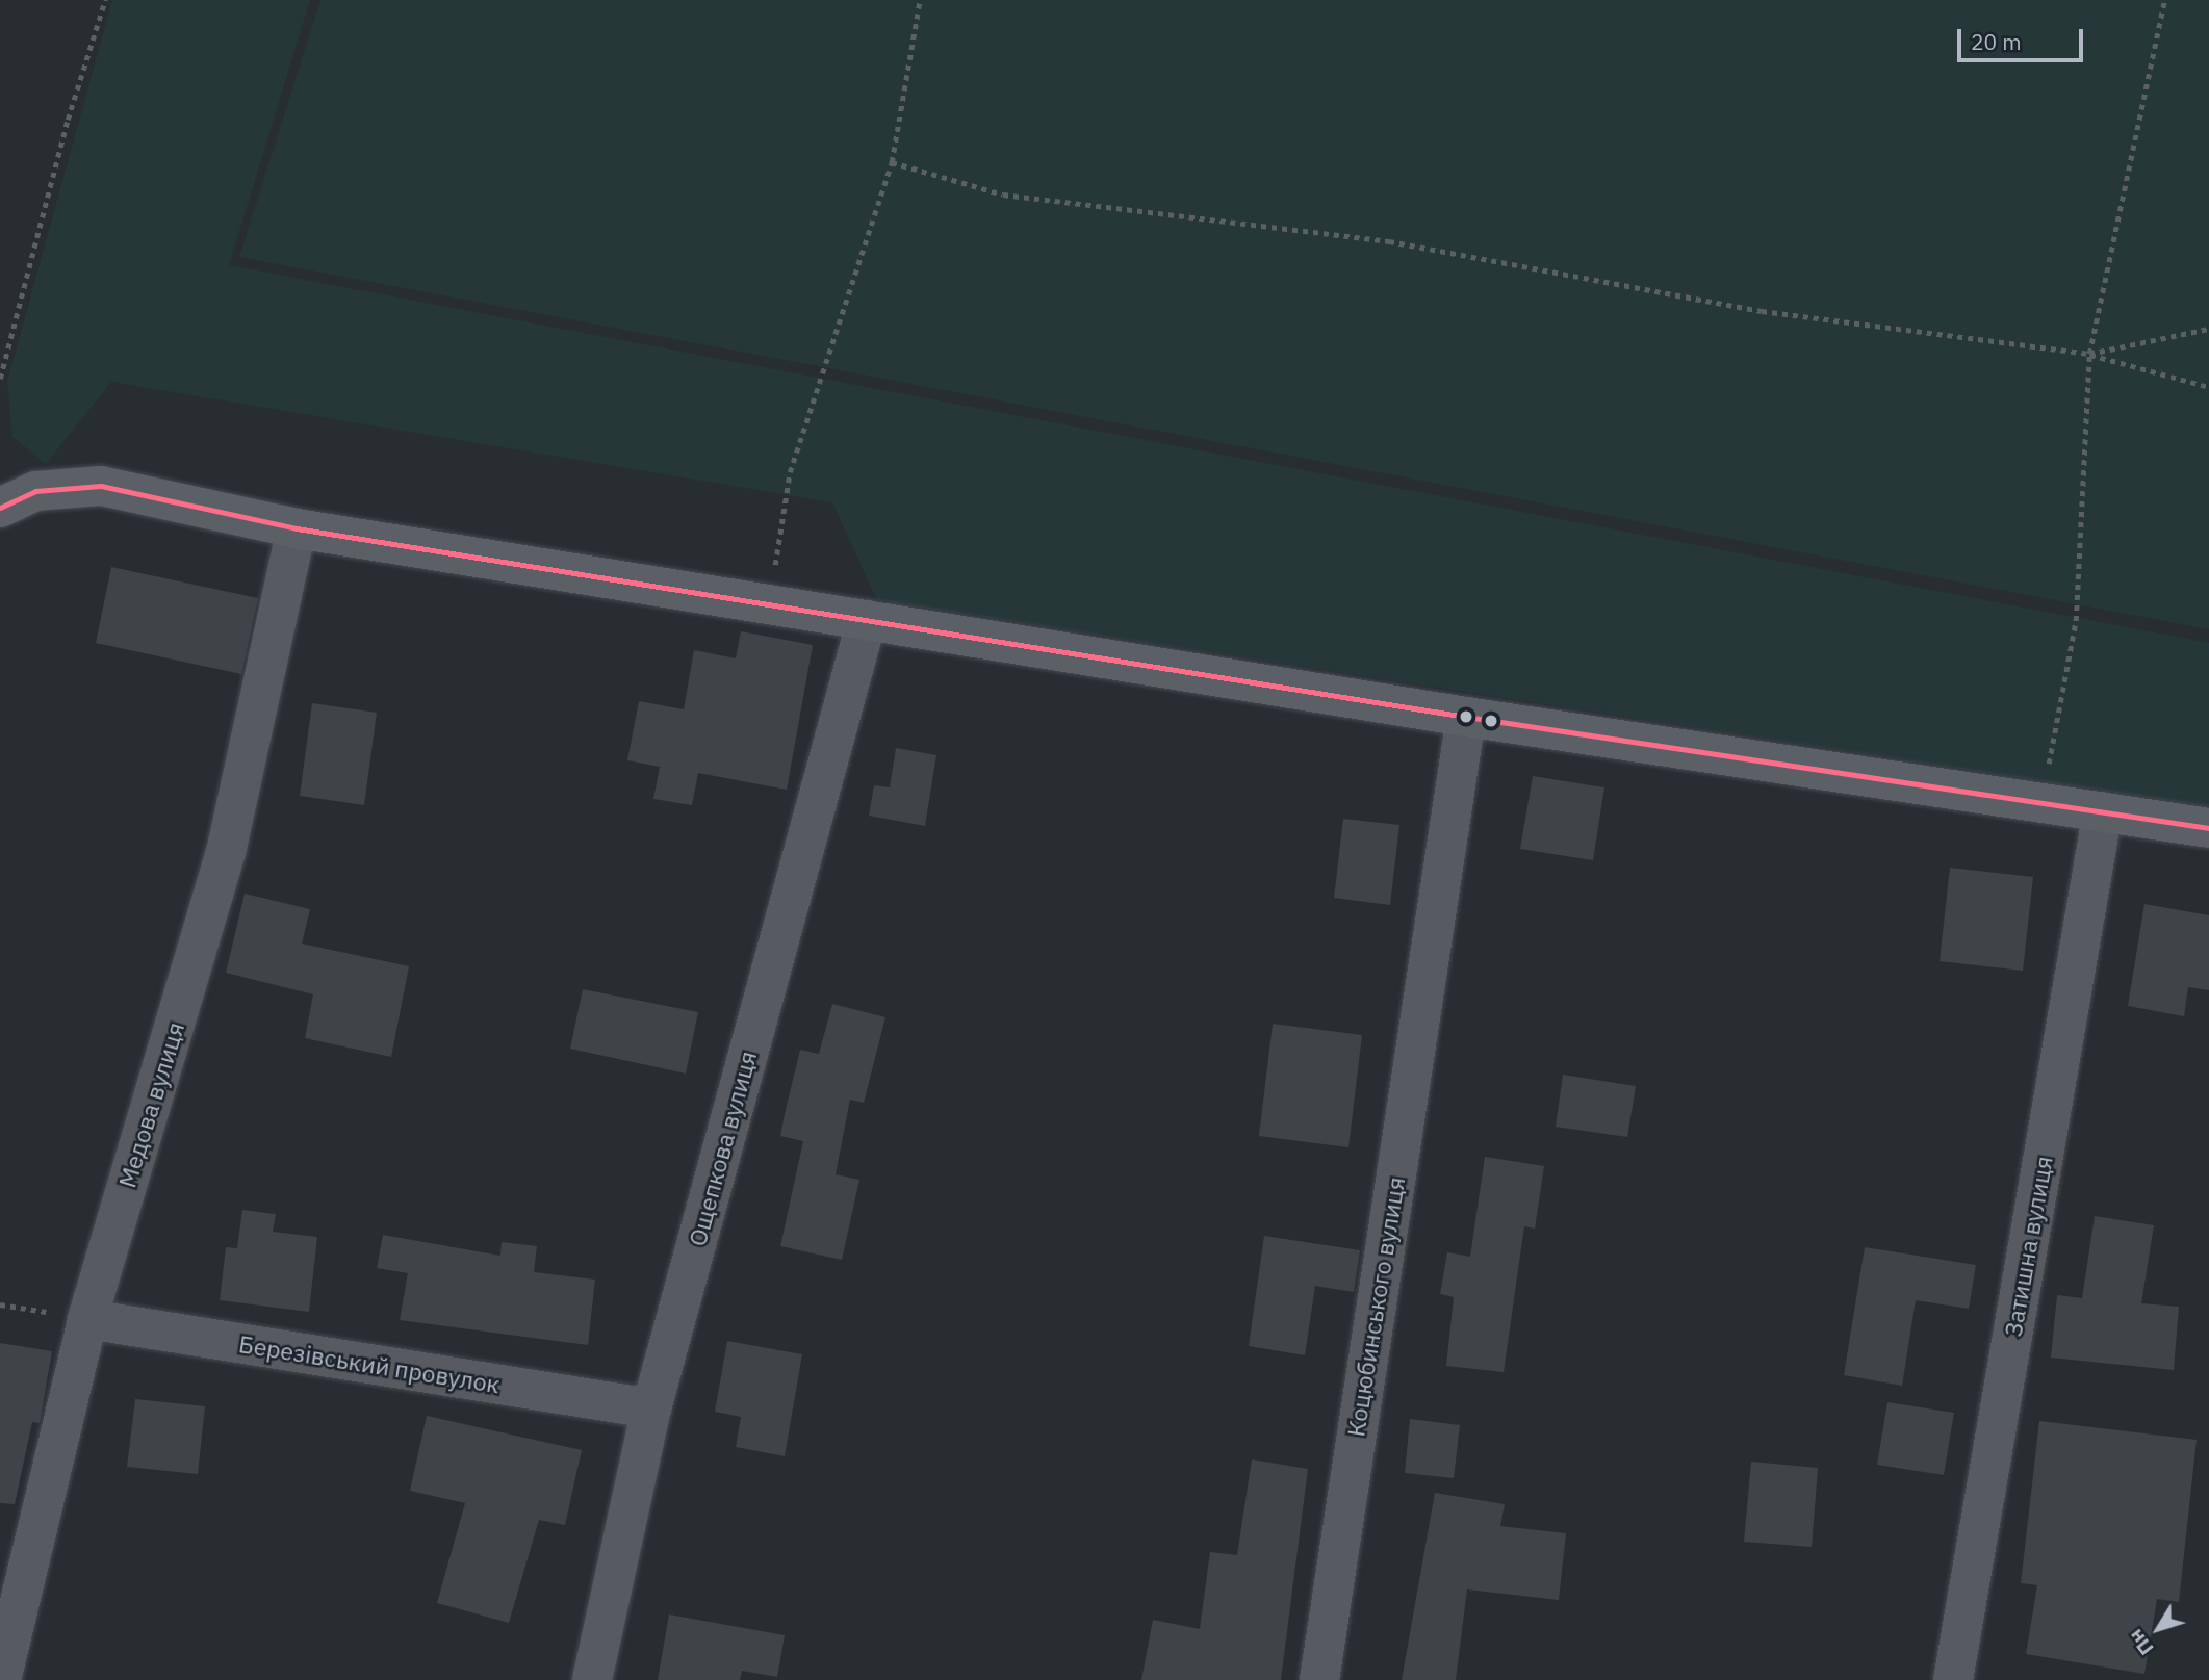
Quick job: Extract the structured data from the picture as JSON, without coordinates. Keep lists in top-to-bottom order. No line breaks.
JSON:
{"streets":{"street":["Медова вулиця","Ощепкова вулиця","Затишна вулиця","Коцюбинського вулиця","Березівський провулок"]},"crossings":[["Медова вулиця","Березівський провулок"],["Ощепкова вулиця","Березівський провулок"]],"scale_bar":"20 m","north":"bottom left"}
